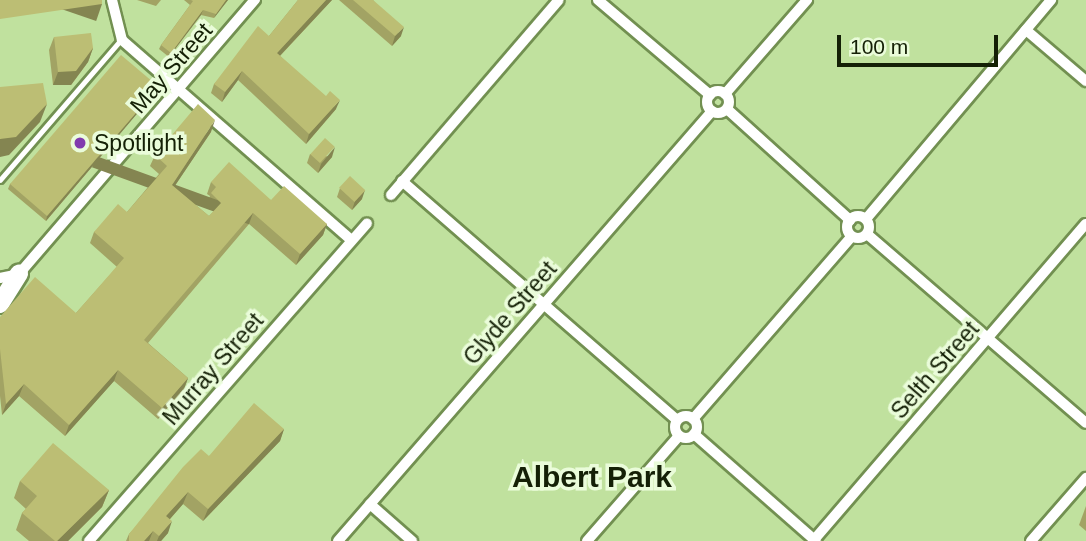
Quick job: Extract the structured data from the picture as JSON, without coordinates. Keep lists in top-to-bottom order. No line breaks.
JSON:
{"streets":{"street":["May Street","Glyde Street","Murray Street","Selth Street"]},"districts":["Albert Park"],"places":["Spotlight"],"scale_bar":"100 m"}
